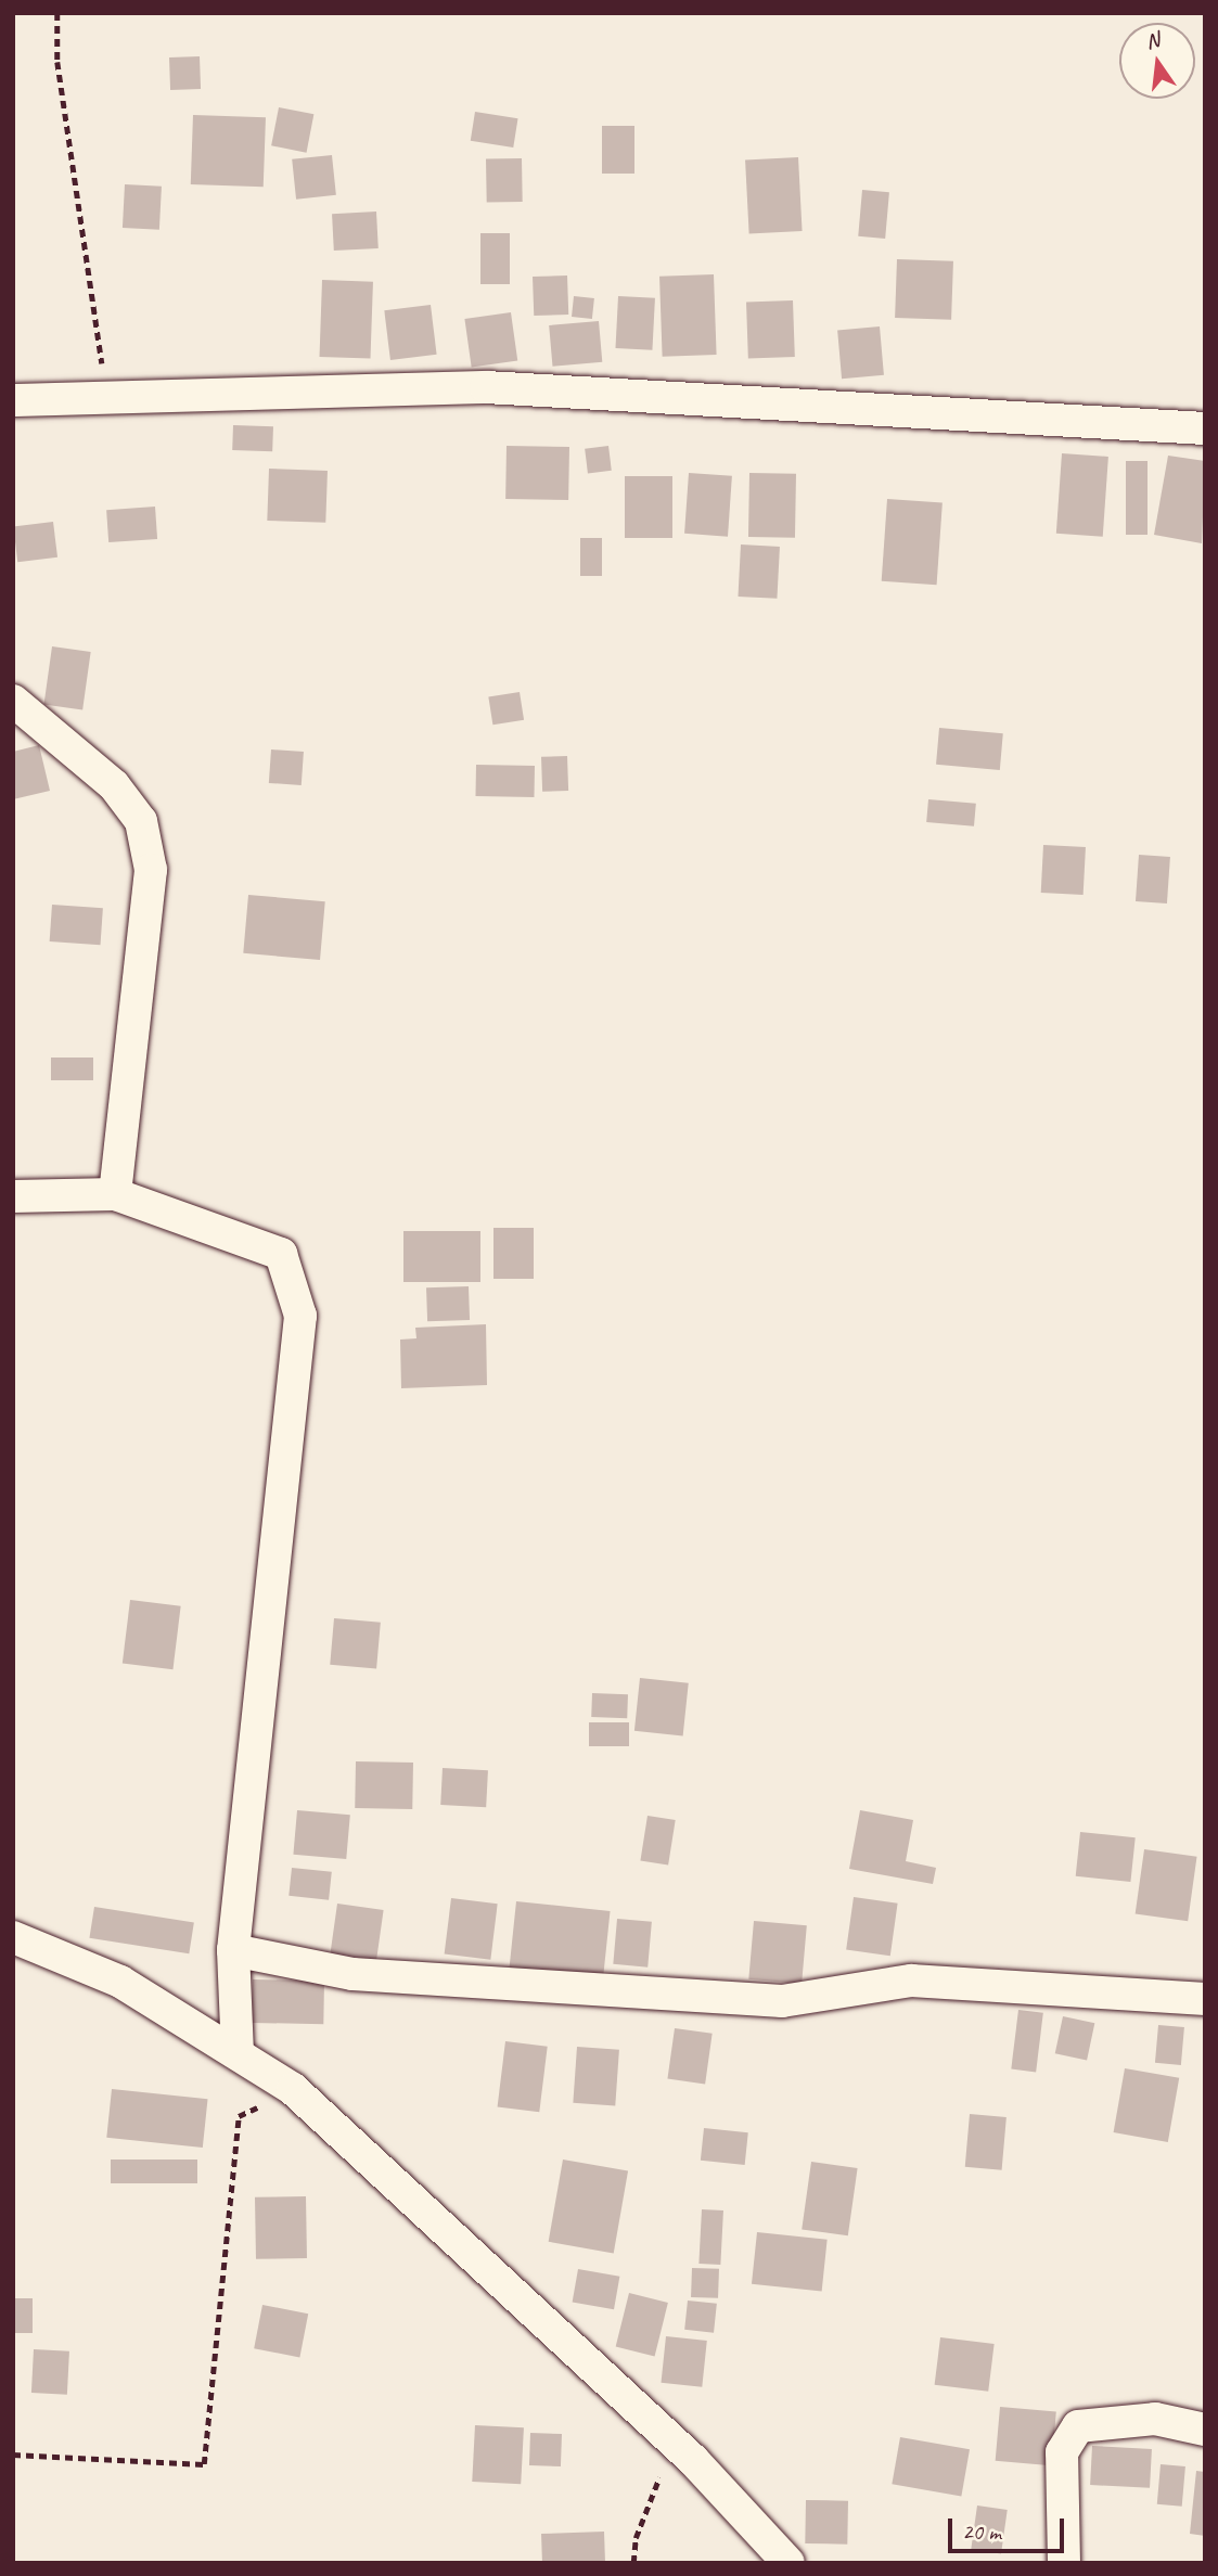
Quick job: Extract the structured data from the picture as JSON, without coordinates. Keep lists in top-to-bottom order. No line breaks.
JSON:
{"scale_bar":"20 m","north":"top"}
